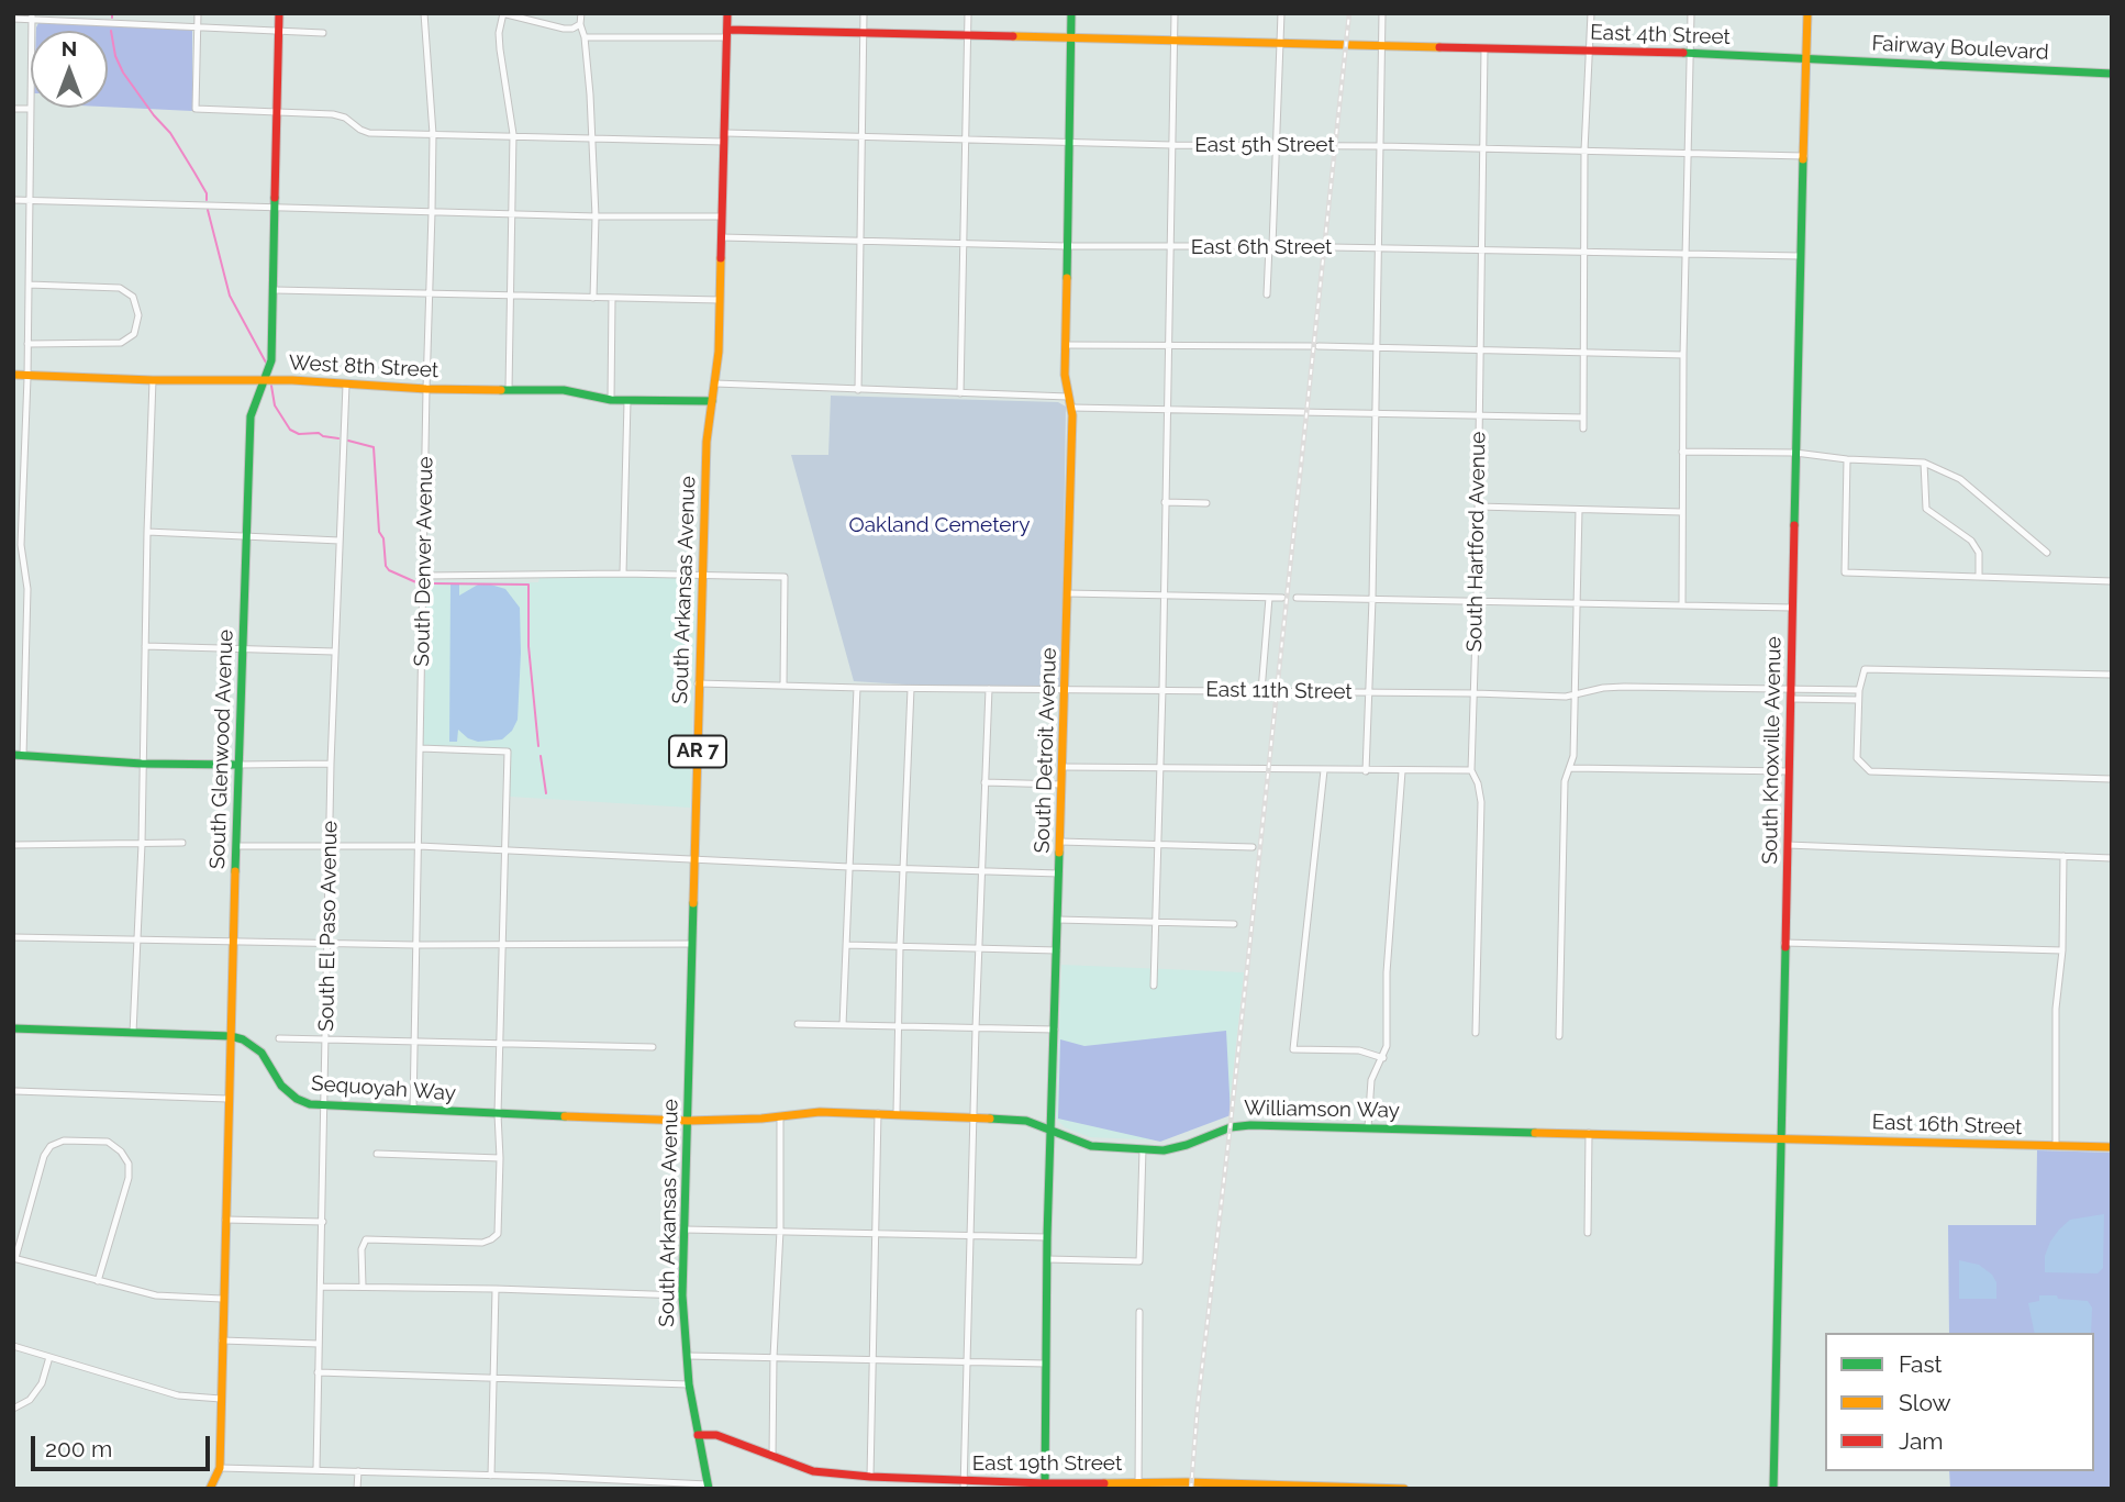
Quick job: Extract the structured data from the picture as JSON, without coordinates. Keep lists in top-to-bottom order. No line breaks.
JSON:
{"streets":{"main road":["East 4th Street","Fairway Boulevard","West 8th Street","South Arkansas Avenue","South Glenwood Avenue","South Detroit Avenue","South Knoxville Avenue","AR 7","Sequoyah Way","Williamson Way","East 16th Street","East 19th Street"],"street":["East 5th Street","East 6th Street","South Hartford Avenue","South Denver Avenue","East 11th Street","South El Paso Avenue"]},"crossings":[["East 4th Street","Fairway Boulevard"],["East 4th Street","South Hartford Avenue"],["East 4th Street","South Arkansas Avenue"],["East 4th Street","South Detroit Avenue"],["East 4th Street","South Knoxville Avenue"],["Fairway Boulevard","South Knoxville Avenue"],["East 5th Street","South Hartford Avenue"],["East 5th Street","South Denver Avenue"],["East 5th Street","South Arkansas Avenue"],["East 5th Street","South Glenwood Avenue"],["East 5th Street","South Detroit Avenue"],["East 5th Street","South Knoxville Avenue"],["East 6th Street","South Hartford Avenue"],["East 6th Street","South Arkansas Avenue"],["East 6th Street","South Detroit Avenue"],["East 6th Street","South Knoxville Avenue"],["West 8th Street","South Denver Avenue"],["West 8th Street","South Arkansas Avenue"],["West 8th Street","South Glenwood Avenue"],["West 8th Street","South El Paso Avenue"],["South Hartford Avenue","East 11th Street"],["South Denver Avenue","Sequoyah Way"],["South Arkansas Avenue","East 11th Street"],["South Arkansas Avenue","Sequoyah Way"],["South Arkansas Avenue","Williamson Way"],["South Arkansas Avenue","East 19th Street"],["East 11th Street","South Detroit Avenue"],["East 11th Street","South Knoxville Avenue"],["South Glenwood Avenue","Sequoyah Way"],["South Detroit Avenue","Williamson Way"],["South Detroit Avenue","East 19th Street"],["South Knoxville Avenue","Williamson Way"],["South Knoxville Avenue","East 16th Street"],["South El Paso Avenue","Sequoyah Way"],["Sequoyah Way","Williamson Way"],["Williamson Way","East 16th Street"]],"parks":["Oakland Cemetery"],"legend":["Fast","Slow","Jam"],"scale_bar":"200 m","north":"top"}
